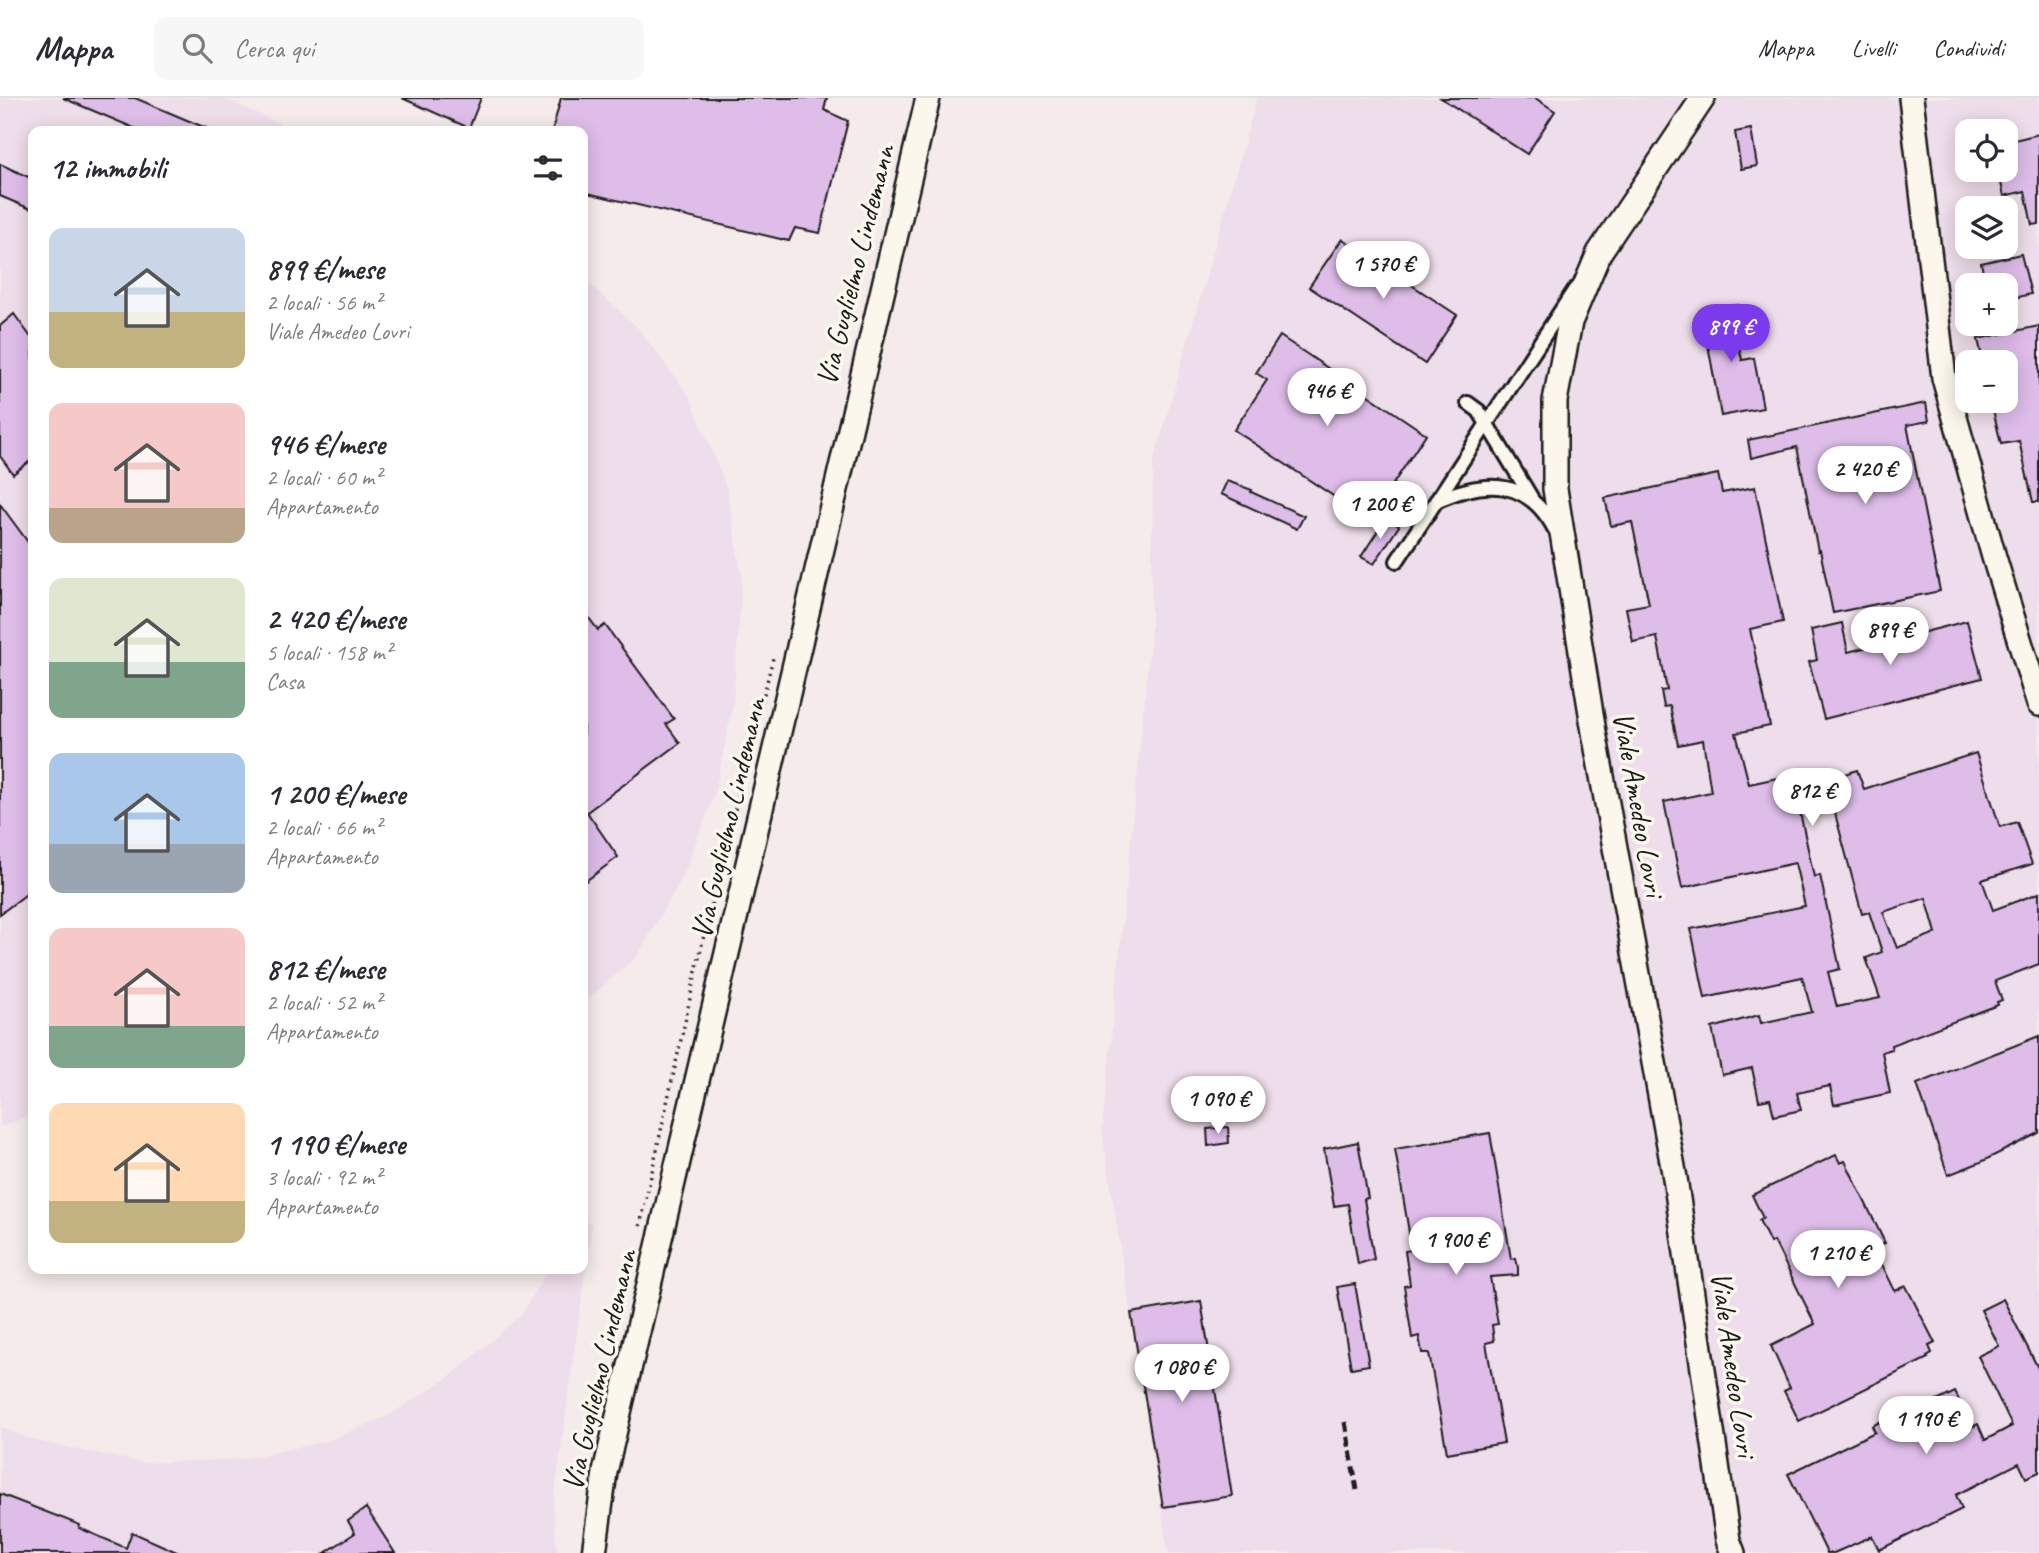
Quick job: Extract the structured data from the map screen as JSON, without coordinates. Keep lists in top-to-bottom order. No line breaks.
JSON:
{"streets":{"street":["Via Guglielmo Lindemann","Viale Amedeo Lovri"]},"page":{"header":"Mappa","search":"Cerca qui","nav":["Mappa","Livelli","Condividi"],"map_buttons":["+","−"],"heading":"12 immobili","list":[{"name":"899 €/mese","note":"2 locali · 56 m² · Viale Amedeo Lovri"},{"name":"946 €/mese","note":"2 locali · 60 m² · Appartamento"},{"name":"2 420 €/mese","note":"5 locali · 158 m² · Casa"},{"name":"1 200 €/mese","note":"2 locali · 66 m² · Appartamento"},{"name":"812 €/mese","note":"2 locali · 52 m² · Appartamento"},{"name":"1 190 €/mese","note":"3 locali · 92 m² · Appartamento"}],"price":["1 570 €","899 €","946 €","2 420 €","1 200 €","899 €","812 €","1 090 €","1 900 €","1 210 €","1 080 €","1 190 €"]}}
